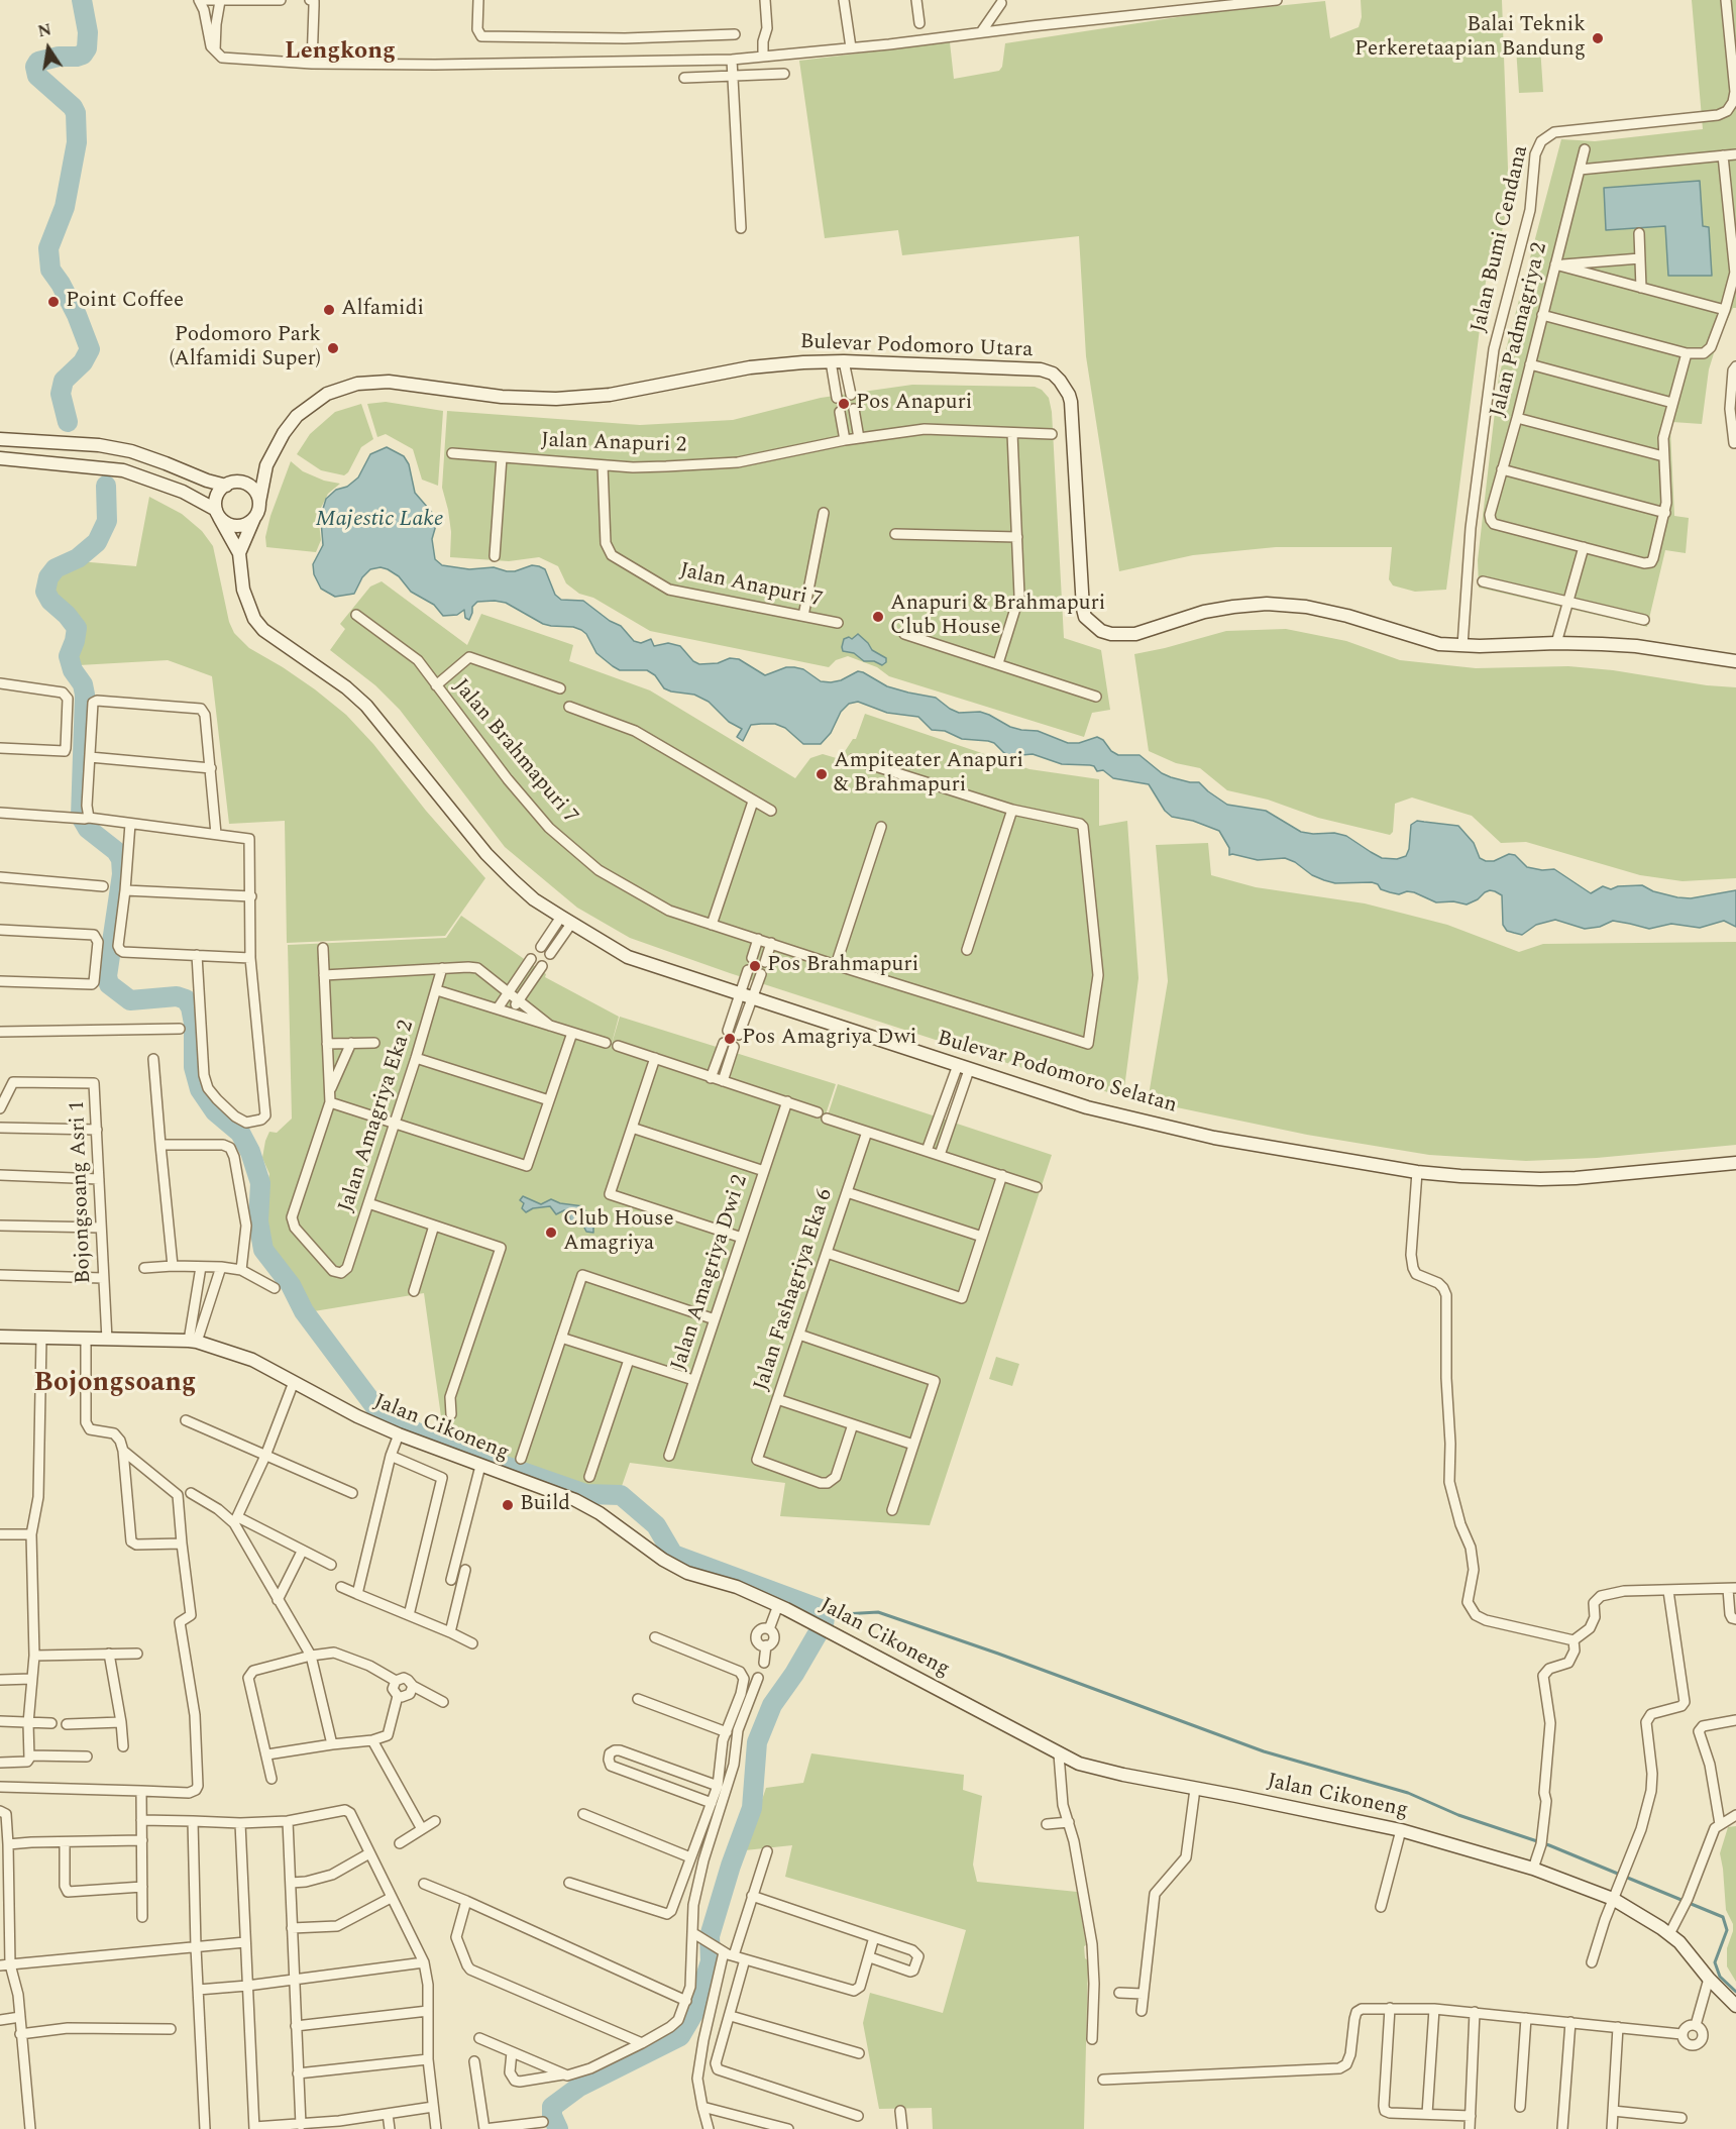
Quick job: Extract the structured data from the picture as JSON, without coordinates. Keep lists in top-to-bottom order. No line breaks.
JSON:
{"streets":{"street":["Jalan Bumi Cendana","Jalan Padmagriya 2","Bulevar Podomoro Utara","Jalan Anapuri 2","Jalan Anapuri 7","Jalan Brahmapuri 7","Bulevar Podomoro Selatan","Jalan Amagriya Eka 2","Bojongsoang Asri 1","Jalan Amagriya Dwi 2","Jalan Fashagriya Eka 6","Jalan Cikoneng"]},"crossings":[["Jalan Bumi Cendana","Bulevar Podomoro Utara"],["Bulevar Podomoro Utara","Bulevar Podomoro Selatan"],["Jalan Anapuri 2","Jalan Anapuri 7"],["Bojongsoang Asri 1","Jalan Cikoneng"]],"districts":["Lengkong","Bojongsoang"],"water":["Majestic Lake"],"places":["Balai Teknik Perkeretaapian Bandung","Point Coffee","Alfamidi","Podomoro Park (Alfamidi Super)","Pos Anapuri","Anapuri & Brahmapuri Club House","Ampiteater Anapuri & Brahmapuri","Pos Brahmapuri","Pos Amagriya Dwi","Club House Amagriya","Build"],"north":"top"}
